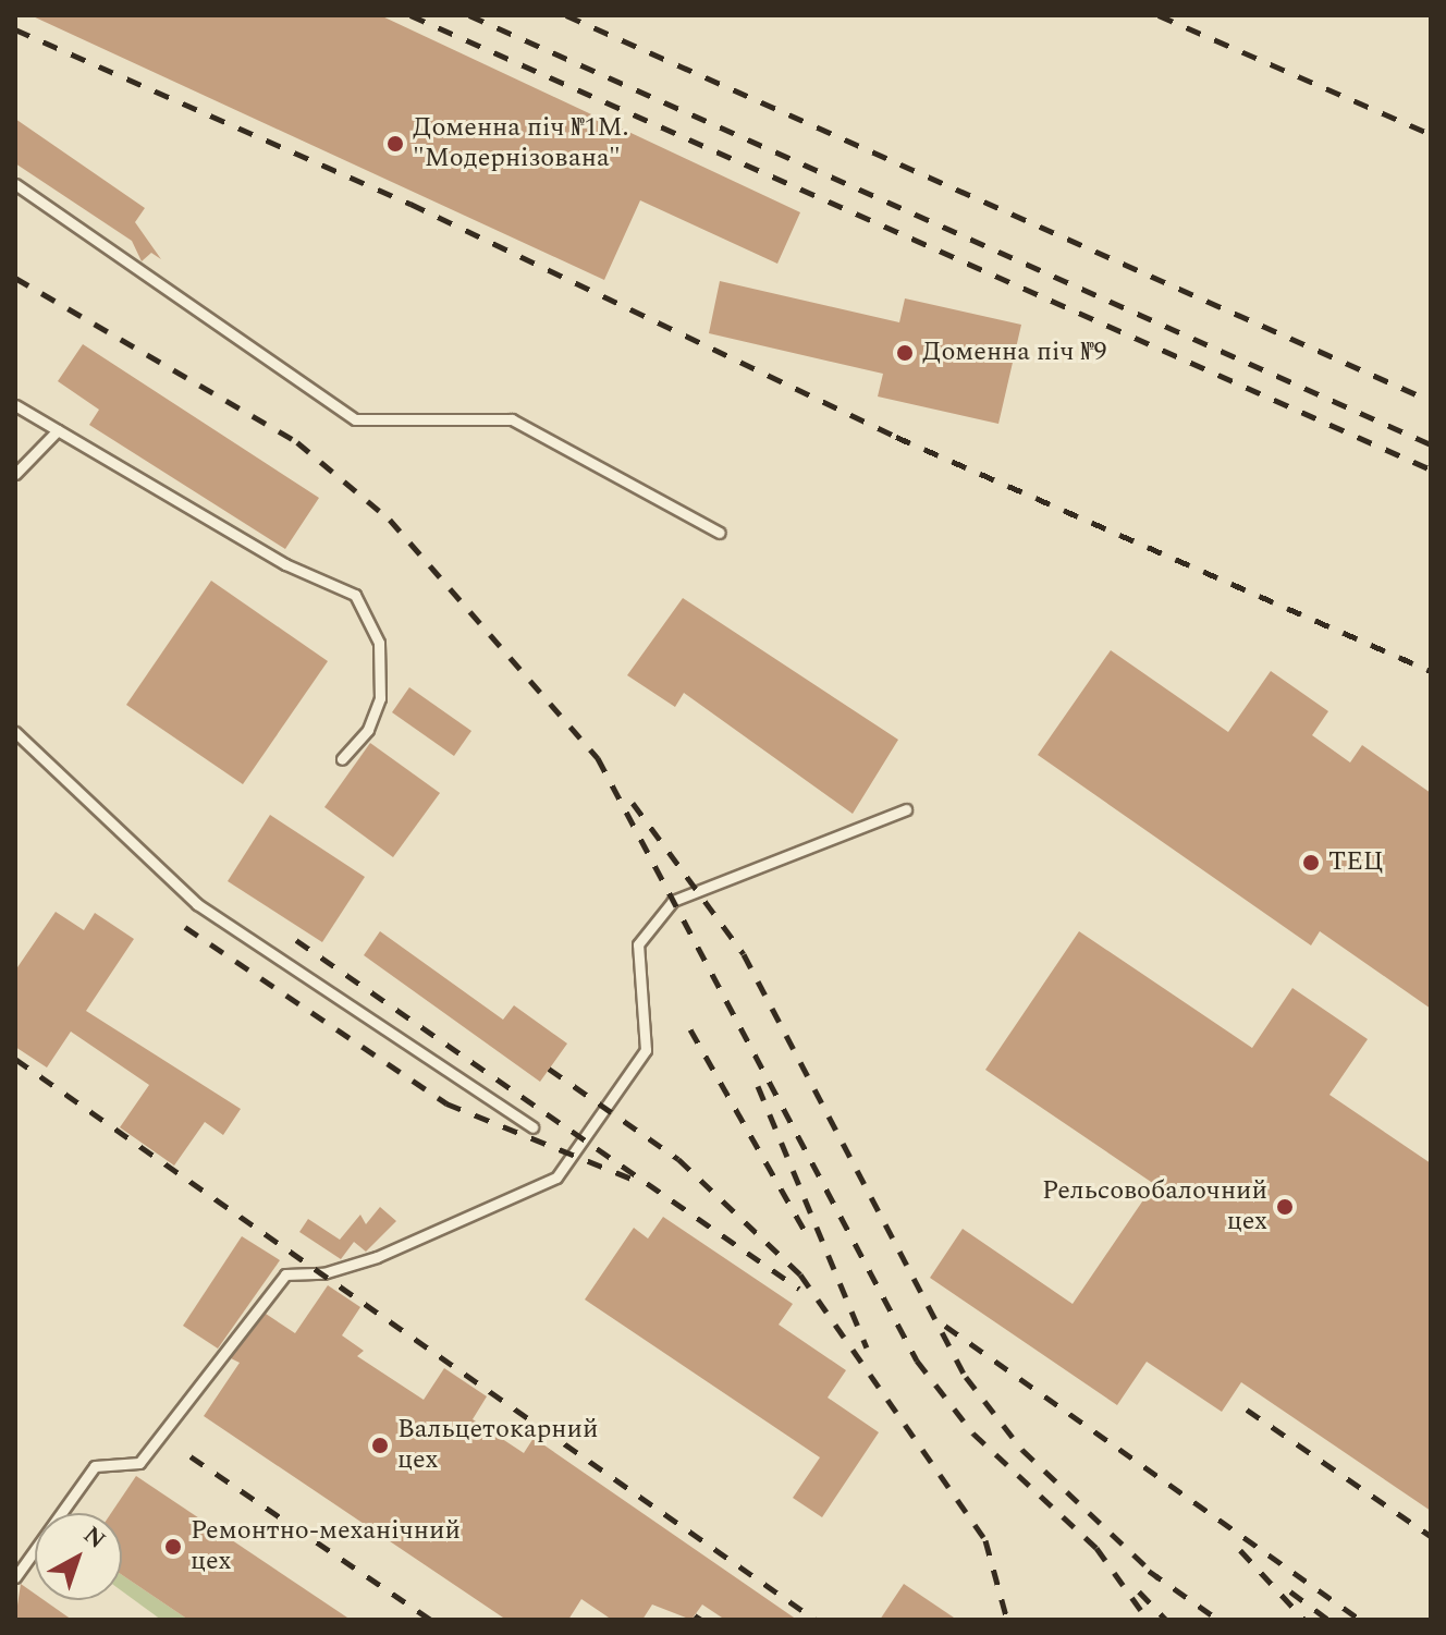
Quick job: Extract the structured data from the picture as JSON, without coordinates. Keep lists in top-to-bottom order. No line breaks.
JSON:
{"places":["Доменна піч №1М. \"Модернізована\"","Доменна піч №9","ТЕЦ","Рельсовобалочний цех","Вальцетокарний цех","Ремонтно-механічний цех"],"north":"top right"}
